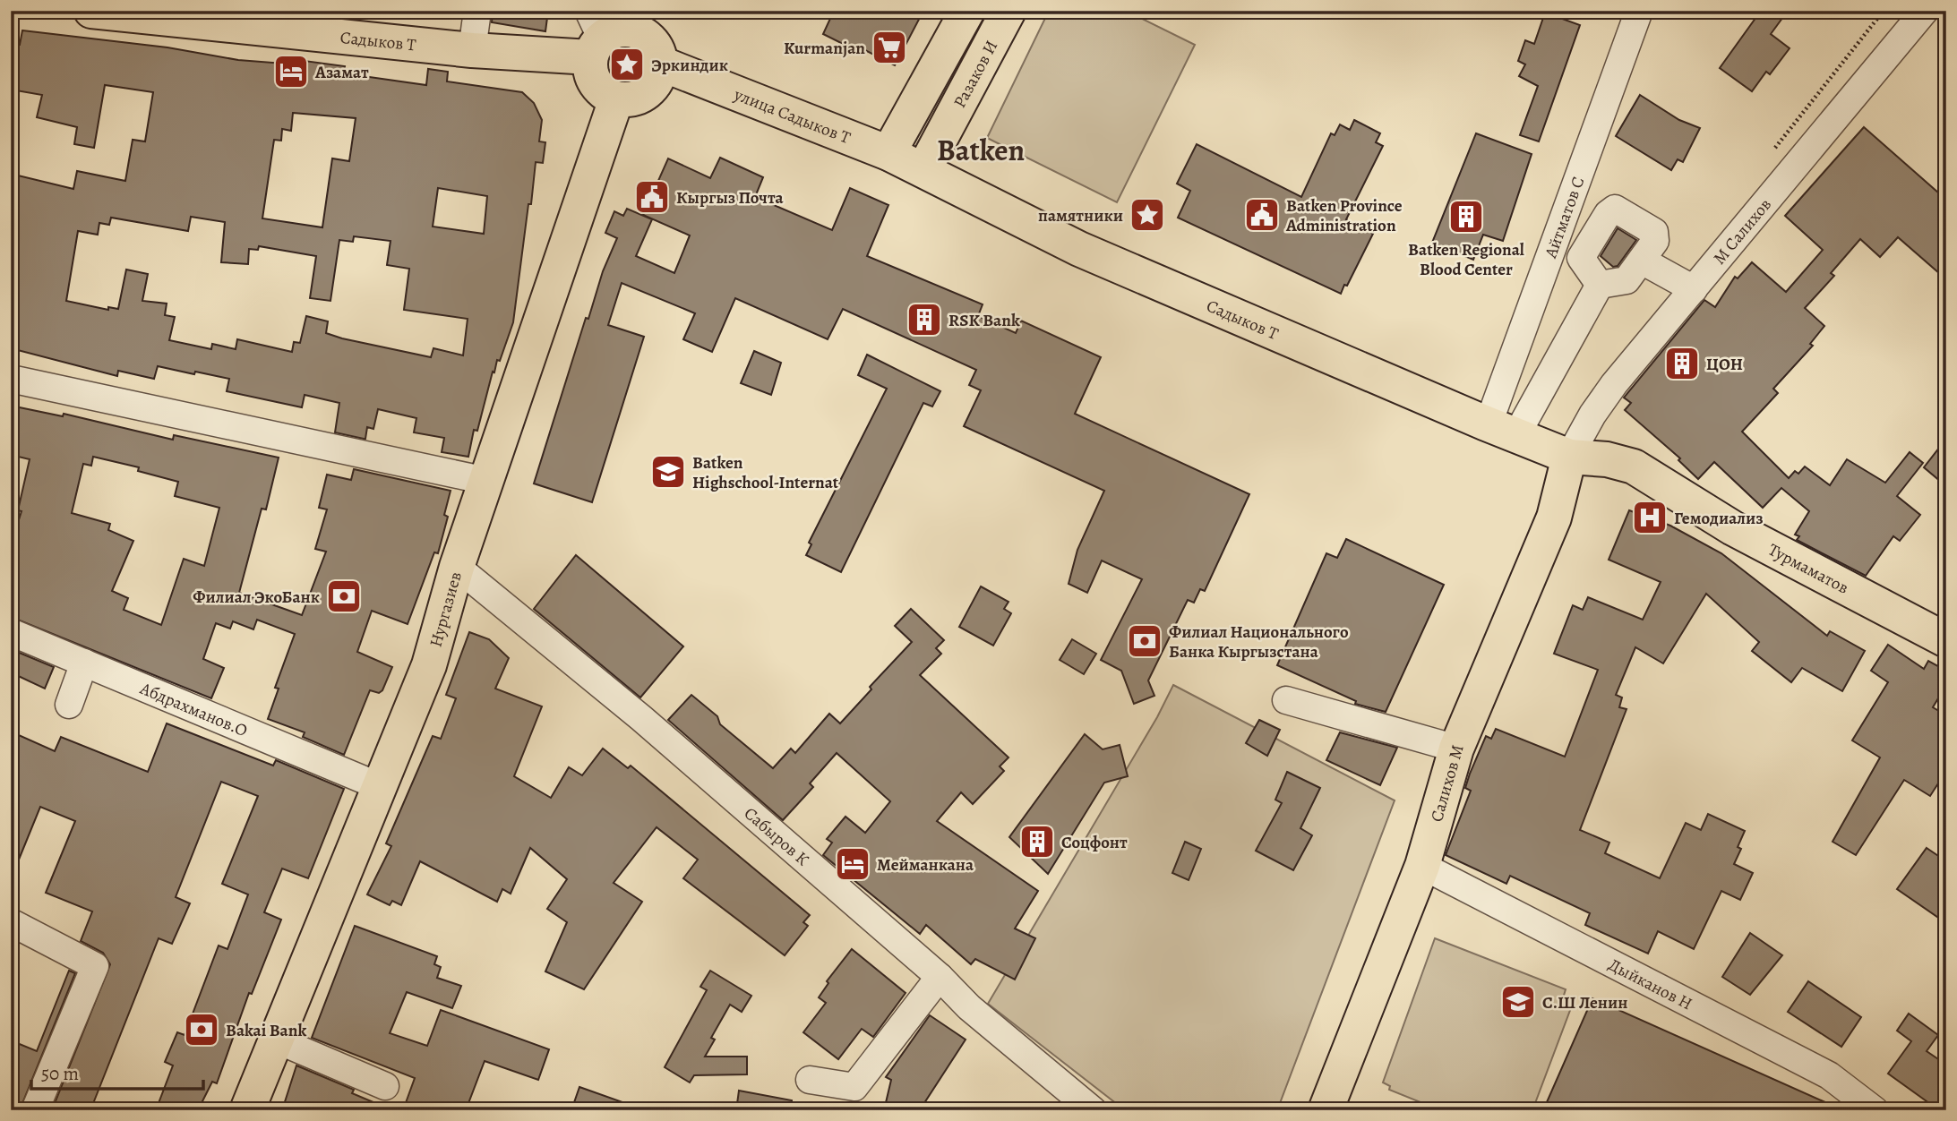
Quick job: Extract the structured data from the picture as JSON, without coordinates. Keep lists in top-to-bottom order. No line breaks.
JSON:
{"streets":{"main road":["Садыков Т","Разаков И","улица Садыков Т","Турмаматов","Нургазиев","Салихов М"],"street":["Айтматов С","М Салихов","Абдрахманов.О","Сабыров К","Дыйканов Н"]},"crossings":[["Садыков Т","Разаков И"],["Садыков Т","улица Садыков Т"],["Садыков Т","Айтматов С"],["Садыков Т","М Салихов"],["Садыков Т","Турмаматов"],["Садыков Т","Нургазиев"],["Садыков Т","Салихов М"],["Разаков И","улица Садыков Т"],["улица Садыков Т","Нургазиев"],["М Салихов","Турмаматов"],["М Салихов","Салихов М"],["Турмаматов","Салихов М"],["Нургазиев","Абдрахманов.О"],["Нургазиев","Сабыров К"],["Салихов М","Дыйканов Н"]],"districts":["Batken"],"places":{"supermarket":["Kurmanjan"],"place":["Эркиндик","памятники"],"hotel":["Азамат","Мейманкана"],"public building":["Кыргыз Почта","Batken Province Administration"],"building":["Batken Regional Blood Center","RSK Bank","ЦОН","Соцфонт"],"school or university":["Batken Highschool-Internat","С.Ш Ленин"],"hospital":["Гемодиализ"],"bank":["Филиал ЭкоБанк","Филиал Национального Банка Кыргызстана","Bakai Bank"]},"scale_bar":"50 m"}
